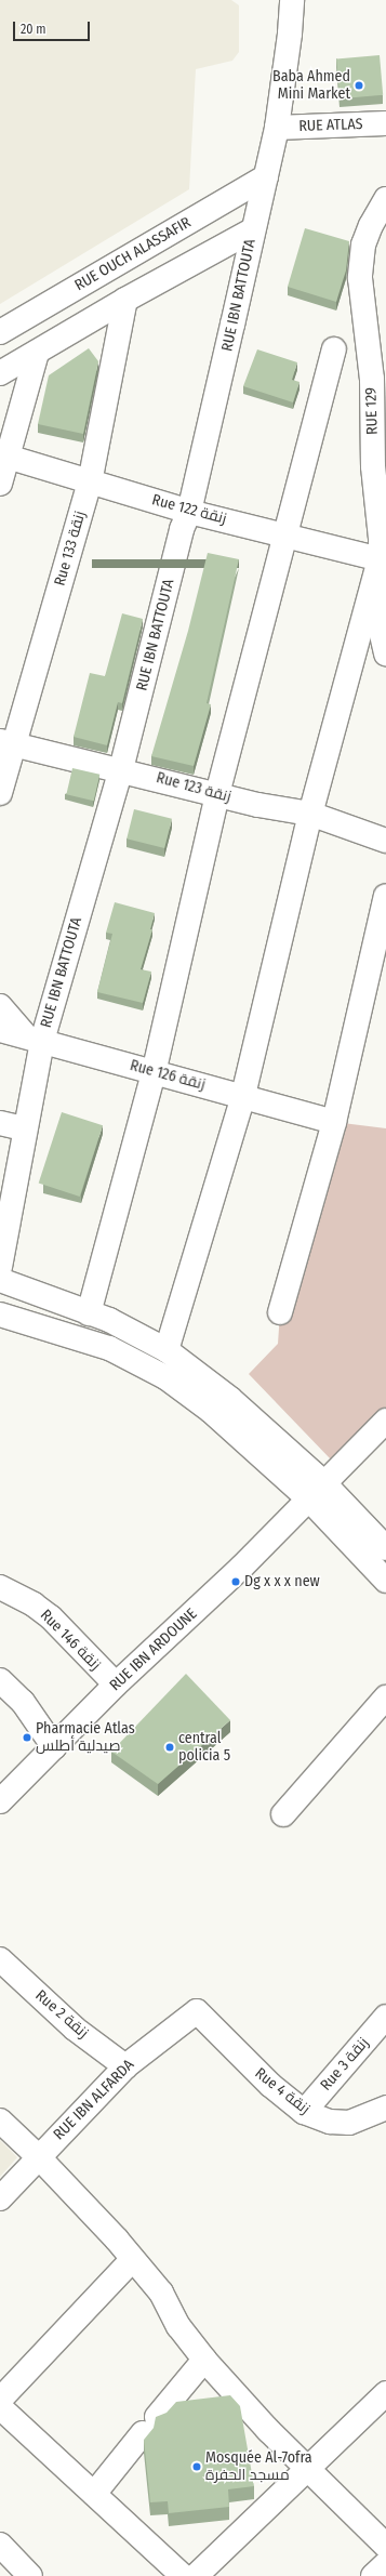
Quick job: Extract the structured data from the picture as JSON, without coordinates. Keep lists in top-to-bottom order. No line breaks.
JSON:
{"streets":{"street":["RUE ATLAS","RUE OUCH ALASSAFIR","RUE IBN BATTOUTA","RUE 129","Rue 122 زنقة","Rue 133 زنقة","Rue 123 زنقة","Rue 126 زنقة","Rue 146 زنقة","RUE IBN ARDOUNE","Rue 2 زنقة","Rue 3 زنقة","Rue 4 زنقة","RUE IBN ALFARDA"]},"crossings":[["RUE ATLAS","RUE IBN BATTOUTA"],["RUE OUCH ALASSAFIR","RUE IBN BATTOUTA"],["RUE IBN BATTOUTA","Rue 122 زنقة"],["RUE IBN BATTOUTA","Rue 123 زنقة"],["RUE IBN BATTOUTA","Rue 126 زنقة"],["RUE 129","Rue 122 زنقة"],["Rue 122 زنقة","Rue 133 زنقة"],["Rue 133 زنقة","Rue 123 زنقة"],["Rue 146 زنقة","RUE IBN ARDOUNE"],["Rue 2 زنقة","RUE IBN ALFARDA"],["Rue 3 زنقة","Rue 4 زنقة"],["Rue 4 زنقة","RUE IBN ALFARDA"]],"places":["Baba Ahmed Mini Market","Dg x x x new","Pharmacie Atlas صيدلية أطلس","central policia 5","Mosquée Al-7ofra مسجد الحفرة"],"scale_bar":"20 m"}
